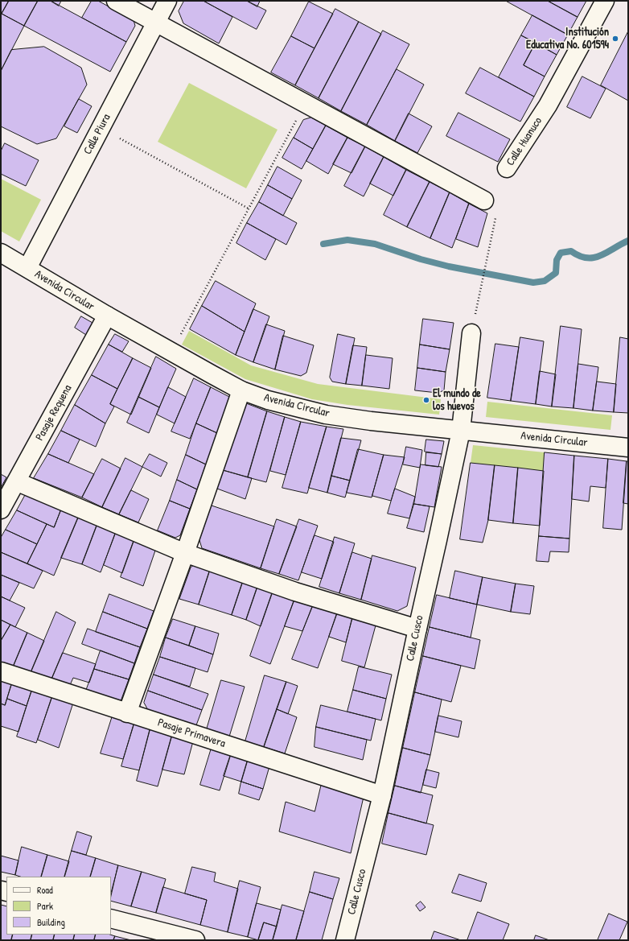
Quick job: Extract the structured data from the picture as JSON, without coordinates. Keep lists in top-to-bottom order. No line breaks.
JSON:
{"streets":{"street":["Calle Piura","Calle Huanuco","Avenida Circular","Pasaje Requena","Calle Cusco","Pasaje Primavera"]},"crossings":[["Calle Piura","Avenida Circular"],["Avenida Circular","Pasaje Requena"],["Avenida Circular","Calle Cusco"],["Calle Cusco","Pasaje Primavera"]],"places":["Institución Educativa No. 601594","El mundo de los huevos"],"legend":["Road","Park","Building"]}
